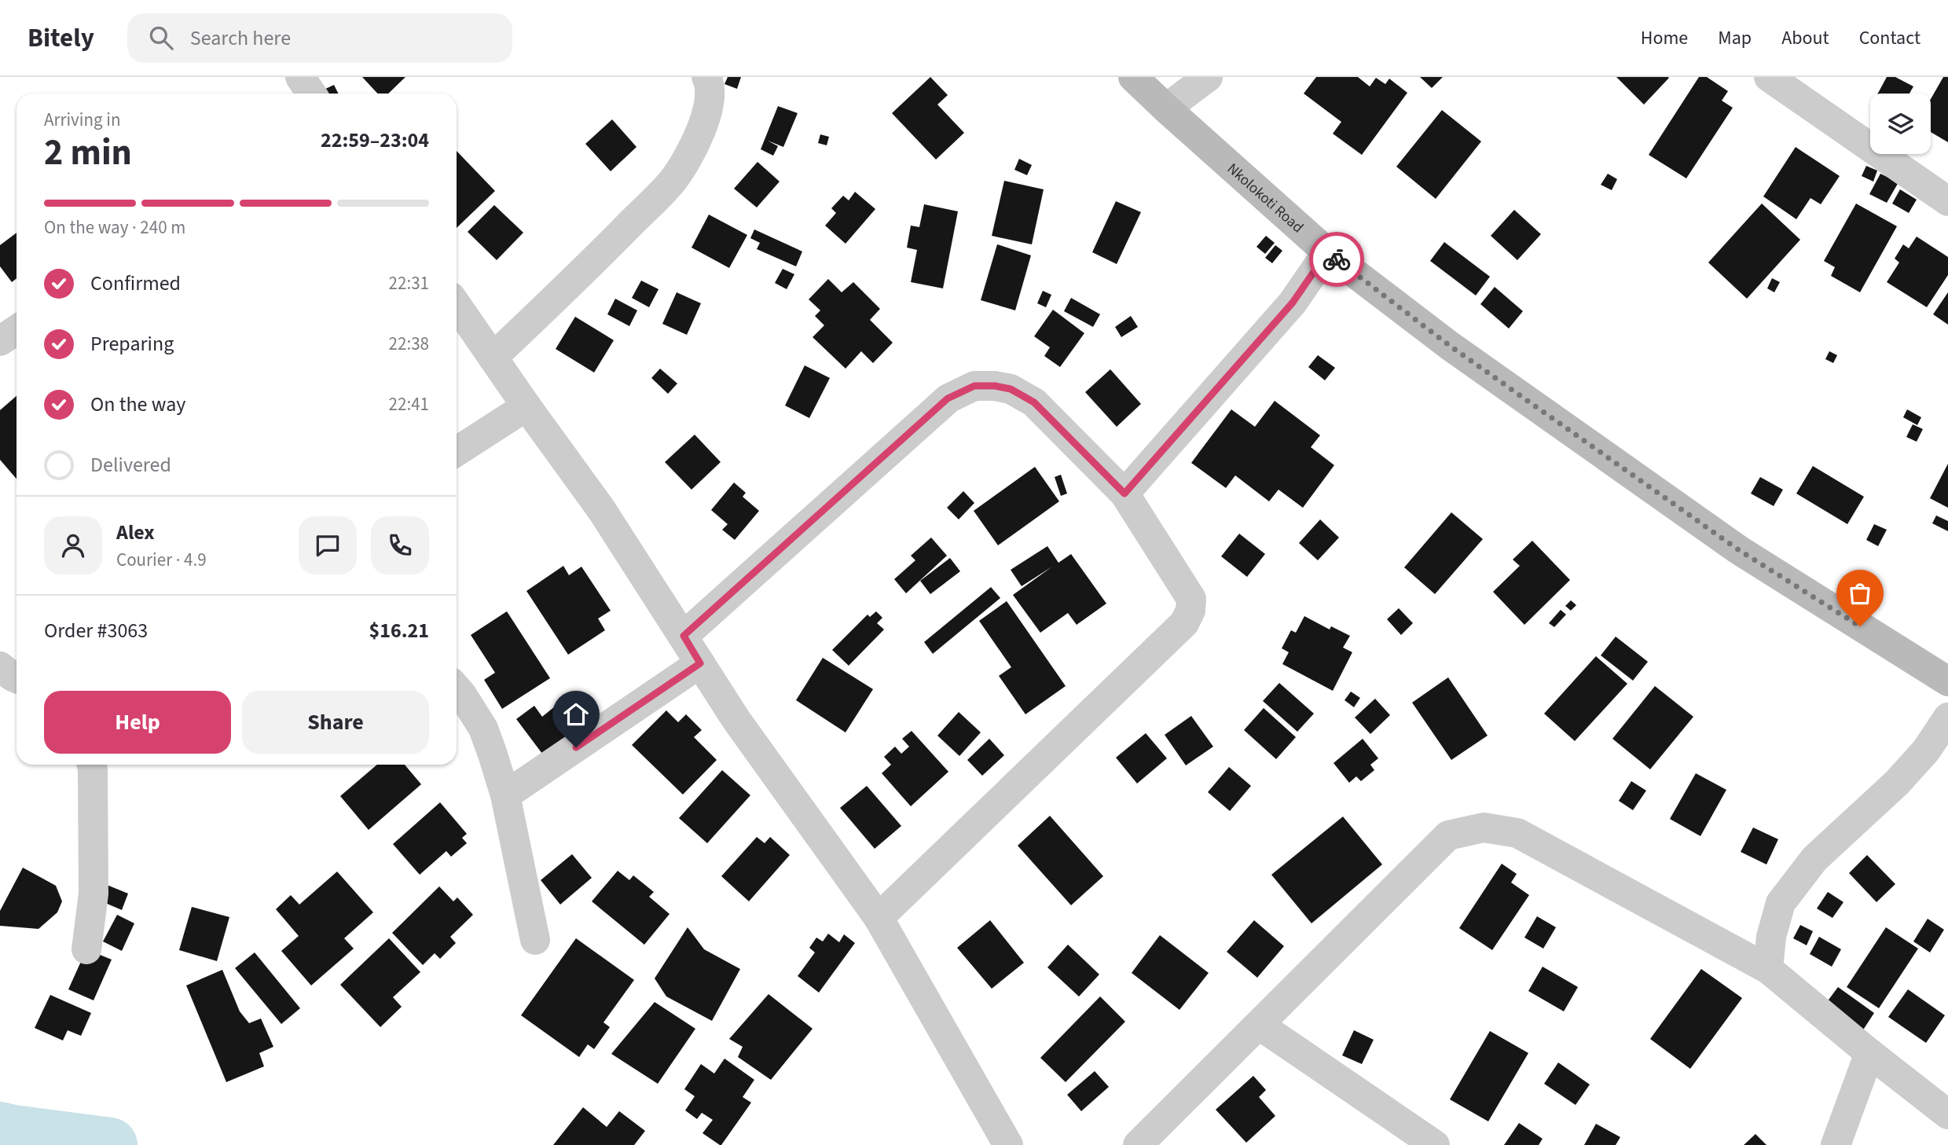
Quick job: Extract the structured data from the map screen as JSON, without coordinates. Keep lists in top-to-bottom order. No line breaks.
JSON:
{"streets":{"main road":["Nkolokoti Road"]},"page":{"header":"Bitely","search":"Search here","nav":["Home","Map","About","Contact"],"heading":["2 min","Arriving in","22:59–23:04"],"panel":["Alex","Courier · 4.9","Order #3063","$16.21"],"bar":"On the way · 240 m","list":[["Confirmed","22:31"],["Preparing","22:38"],["On the way","22:41"],"Delivered"],"buttons":["Help","Share"]}}
